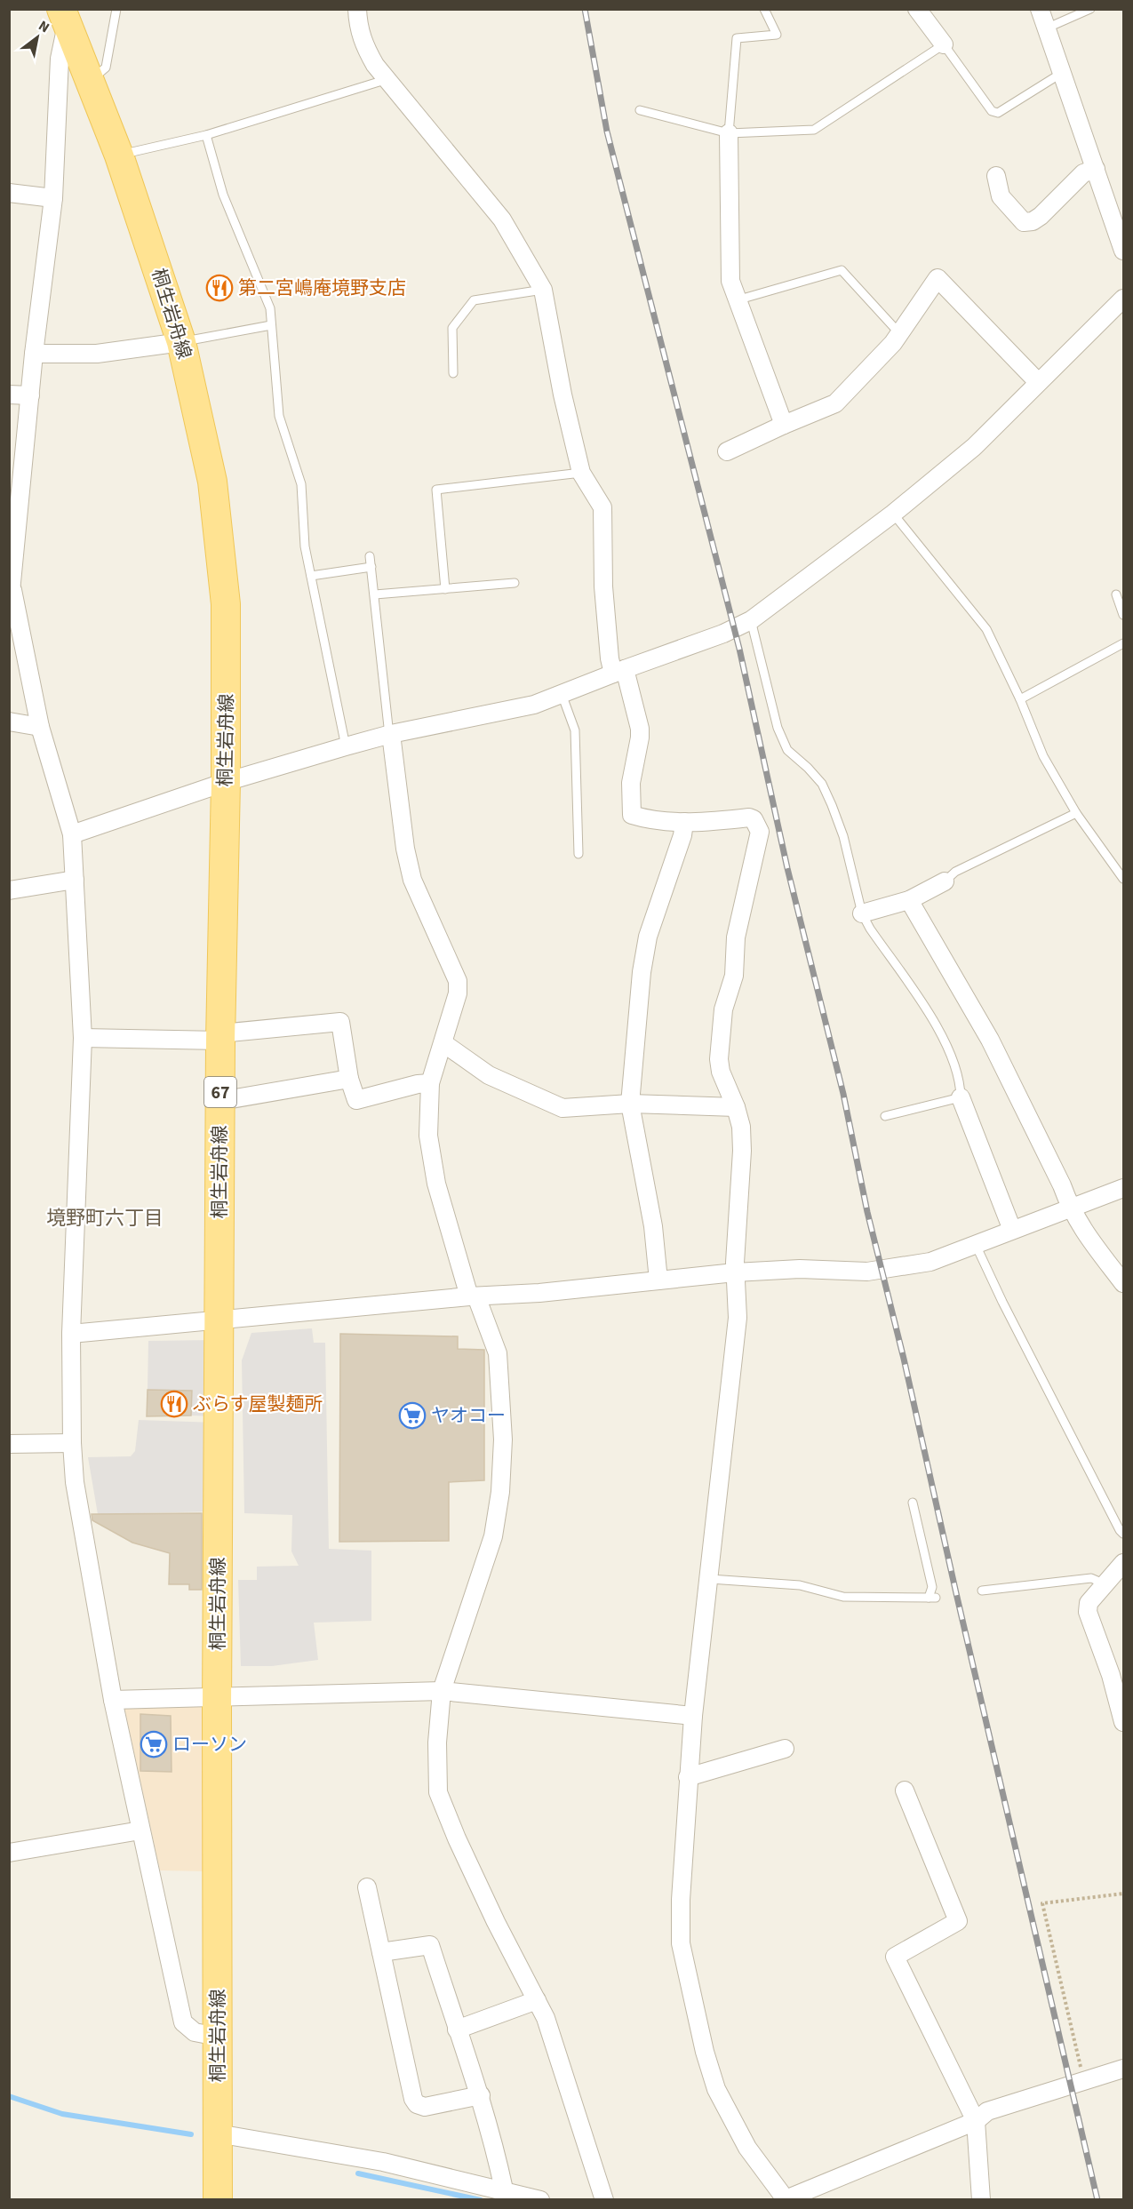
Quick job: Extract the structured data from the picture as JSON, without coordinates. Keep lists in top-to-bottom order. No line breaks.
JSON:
{"streets":{"main road":["桐生岩舟線","67"]},"districts":["境野町六丁目"],"places":{"restaurant":["第二宮嶋庵境野支店","ぶらす屋製麺所"],"supermarket":["ヤオコー","ローソン"]},"north":"top right"}
